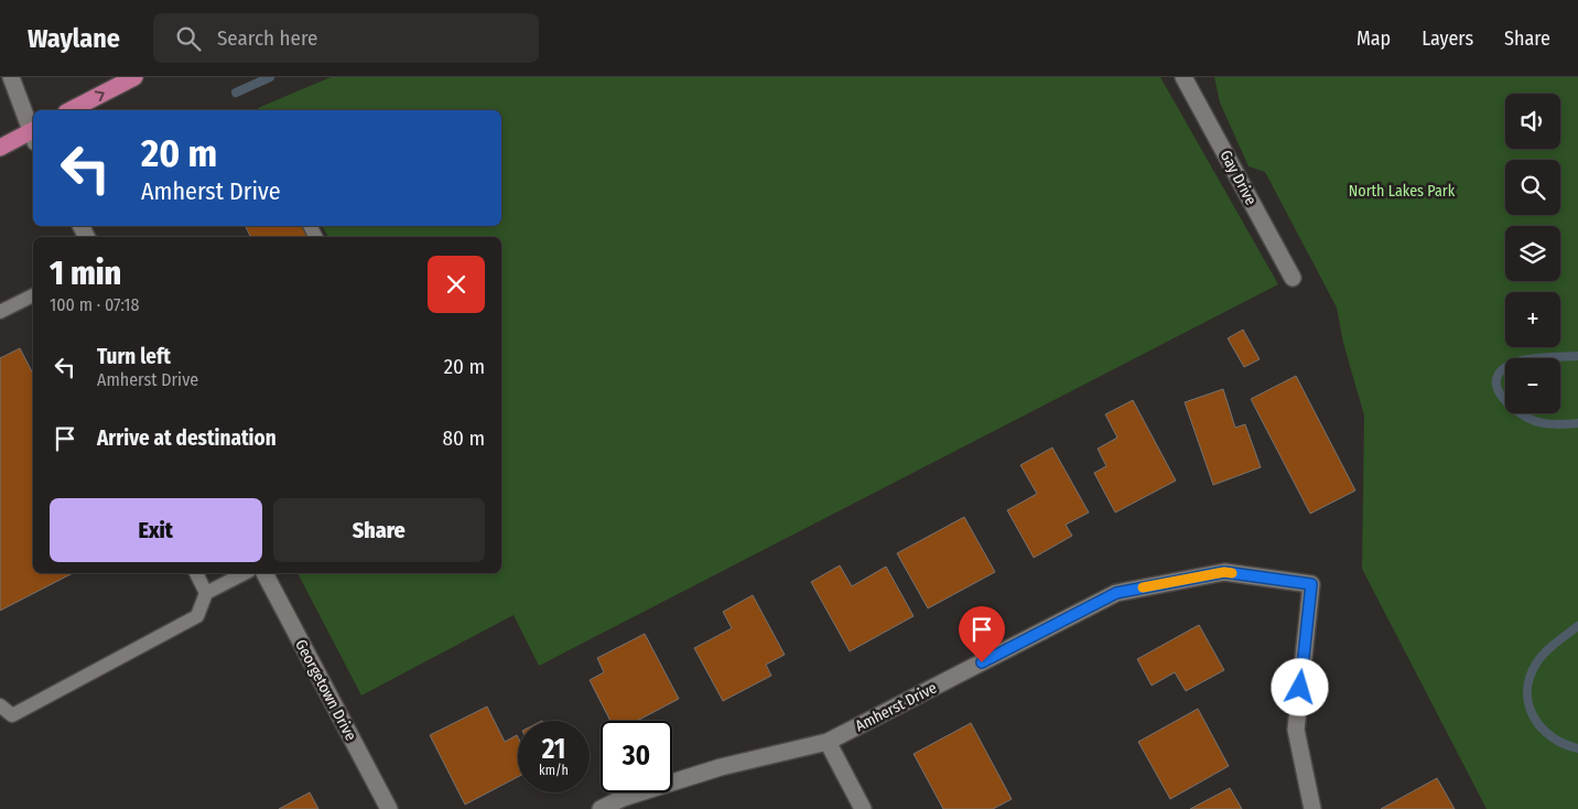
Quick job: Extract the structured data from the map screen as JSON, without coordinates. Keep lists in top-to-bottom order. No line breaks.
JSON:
{"streets":{"street":["Gay Drive","Georgetown Drive","Amherst Drive"]},"parks":["North Lakes Park"],"page":{"header":"Waylane","search":"Search here","nav":["Map","Layers","Share"],"map_buttons":["+","−"],"turn":["20 m","Amherst Drive"],"heading":["1 min","100 m · 07:18"],"list":[{"name":"Turn left","note":"Amherst Drive","value":"20 m"},{"name":"Arrive at destination","value":"80 m"}],"buttons":["Exit","Share"],"speed":"21 km/h","limit":"30"}}
